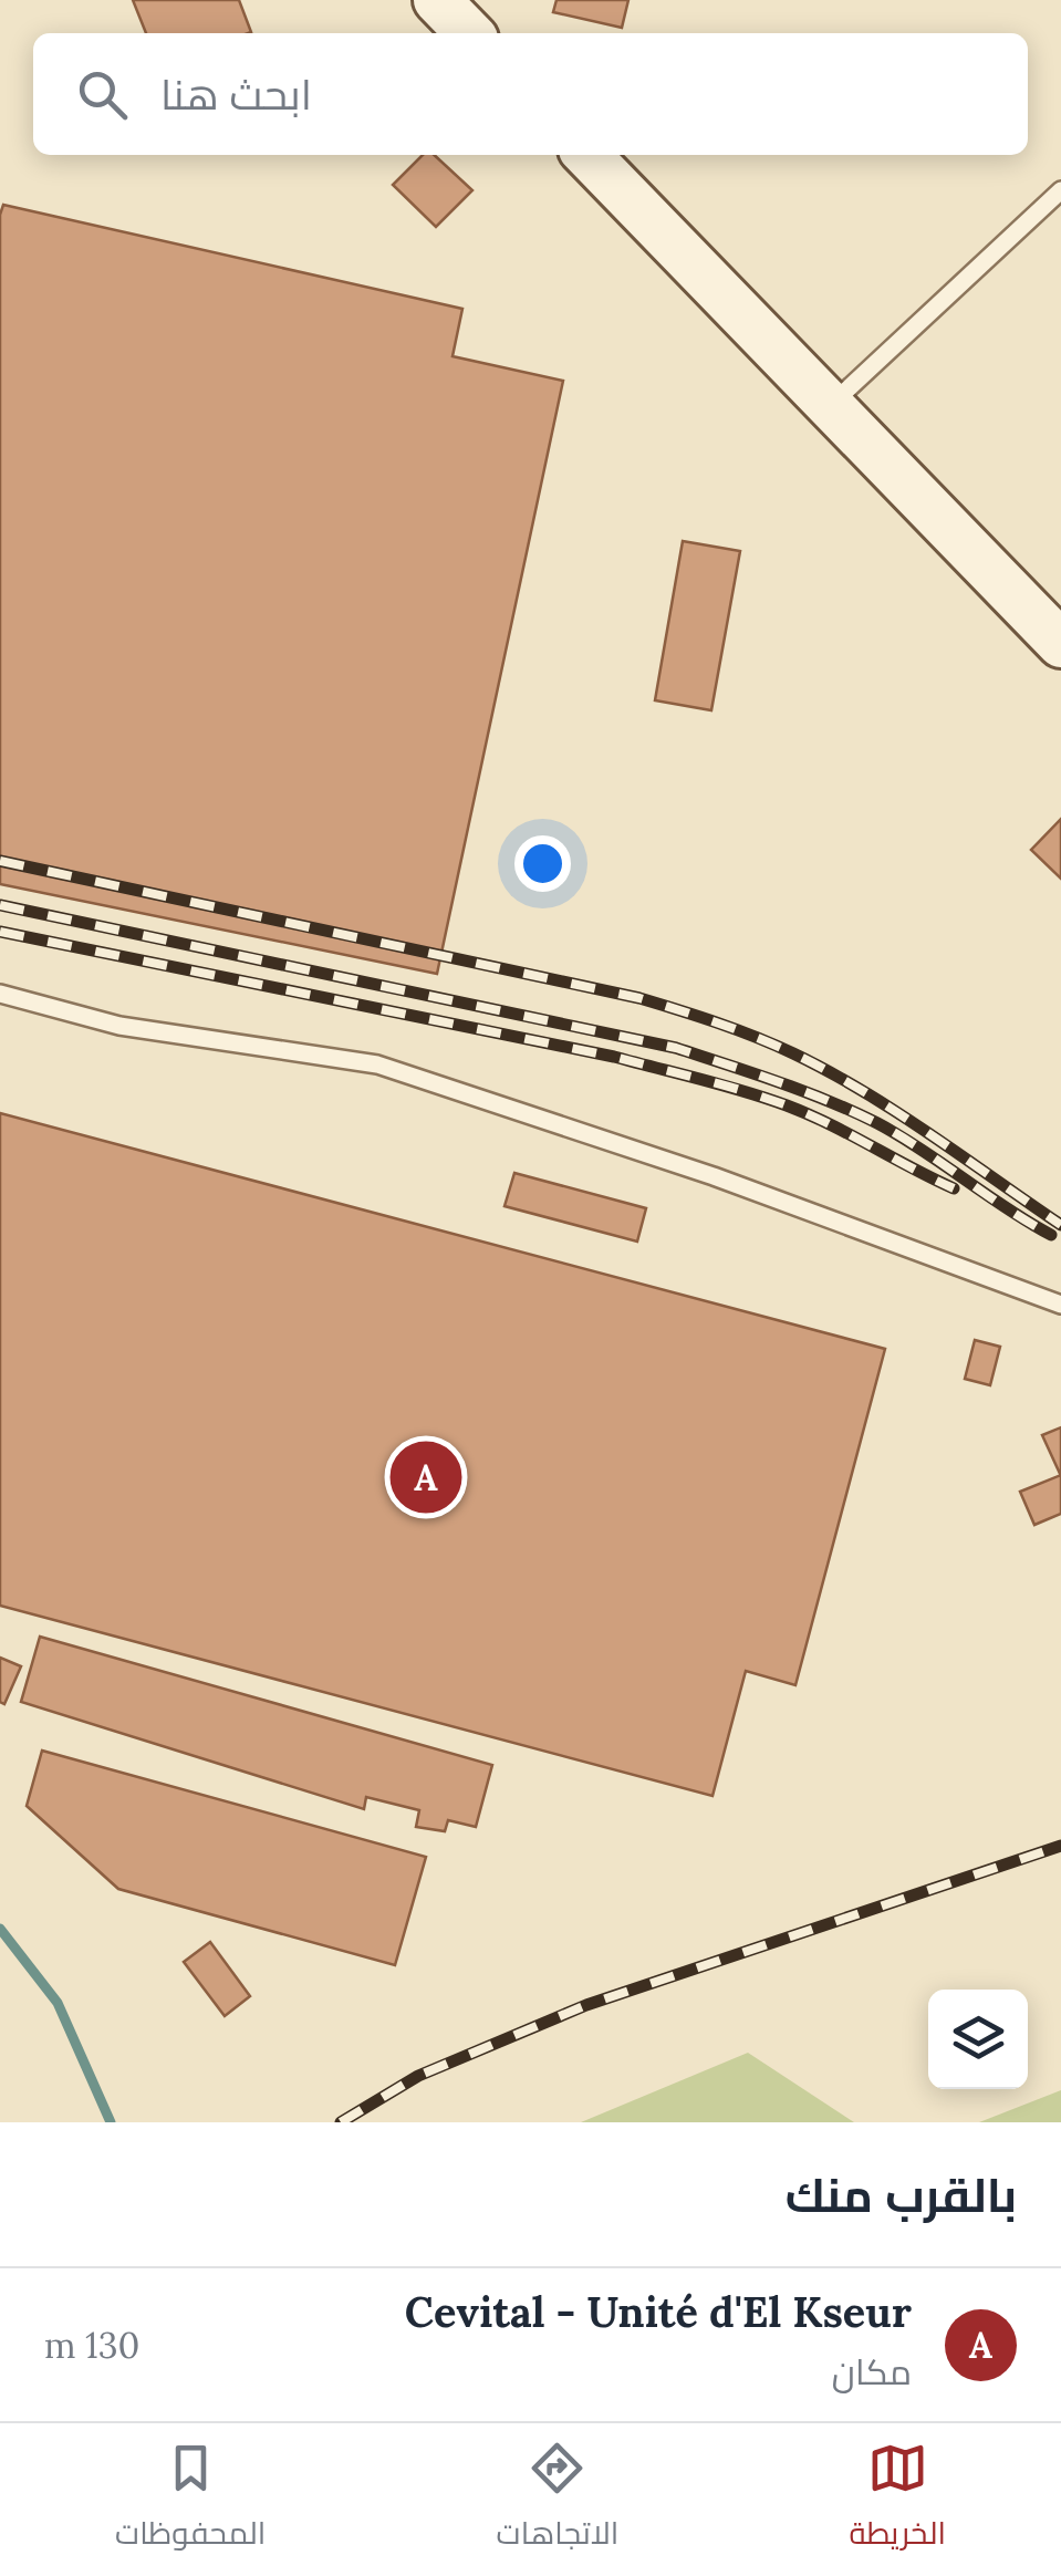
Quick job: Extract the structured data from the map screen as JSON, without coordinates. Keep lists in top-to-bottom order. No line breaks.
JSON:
{"page":{"search":"ابحث هنا","pins":"A","heading":"بالقرب منك","list":[{"mark":"A","name":"Cevital - Unité d'El Kseur","note":"مكان","value":"130 m"}],"nav":["الخريطة","الاتجاهات","المحفوظات"]}}
